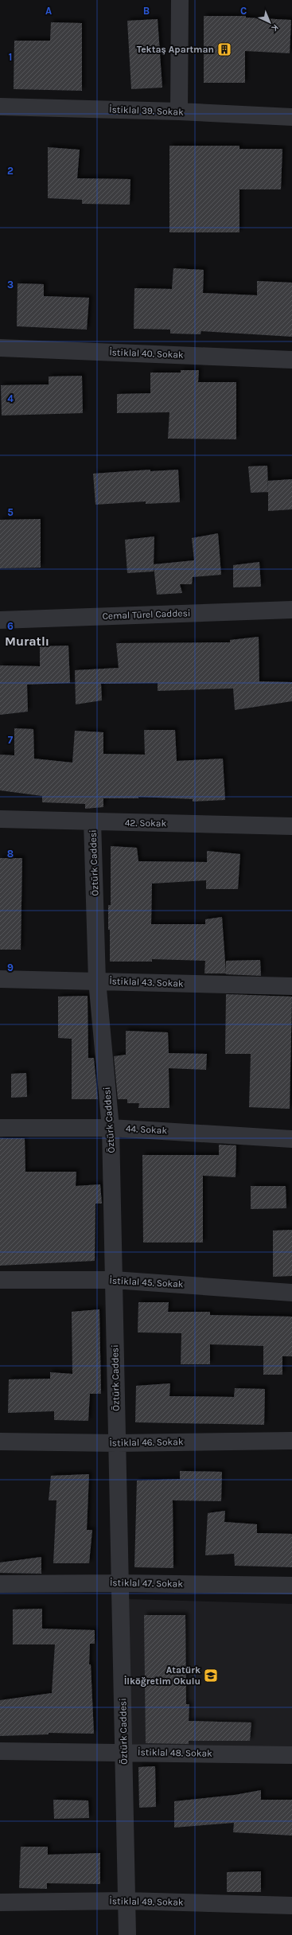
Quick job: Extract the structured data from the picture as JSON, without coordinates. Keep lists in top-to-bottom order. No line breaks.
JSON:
{"streets":{"street":["İstiklal 39. Sokak","İstiklal 40. Sokak","Cemal Türel Caddesi","42. Sokak","Öztürk Caddesi","İstiklal 43. Sokak","44. Sokak","İstiklal 45. Sokak","İstiklal 46. Sokak","İstiklal 47. Sokak","İstiklal 48. Sokak","İstiklal 49. Sokak"]},"crossings":[["42. Sokak","Öztürk Caddesi"],["Öztürk Caddesi","İstiklal 43. Sokak"],["Öztürk Caddesi","44. Sokak"],["Öztürk Caddesi","İstiklal 45. Sokak"],["Öztürk Caddesi","İstiklal 46. Sokak"],["Öztürk Caddesi","İstiklal 47. Sokak"],["Öztürk Caddesi","İstiklal 48. Sokak"],["Öztürk Caddesi","İstiklal 49. Sokak"]],"districts":["Muratlı"],"places":{"building":["Tektaş Apartman"],"school or university":["Atatürk İlköğretim Okulu"]},"north":"bottom right","grid":{"columns":["A","B","C"],"rows":["1","2","3","4","5","6","7","8","9"]}}
